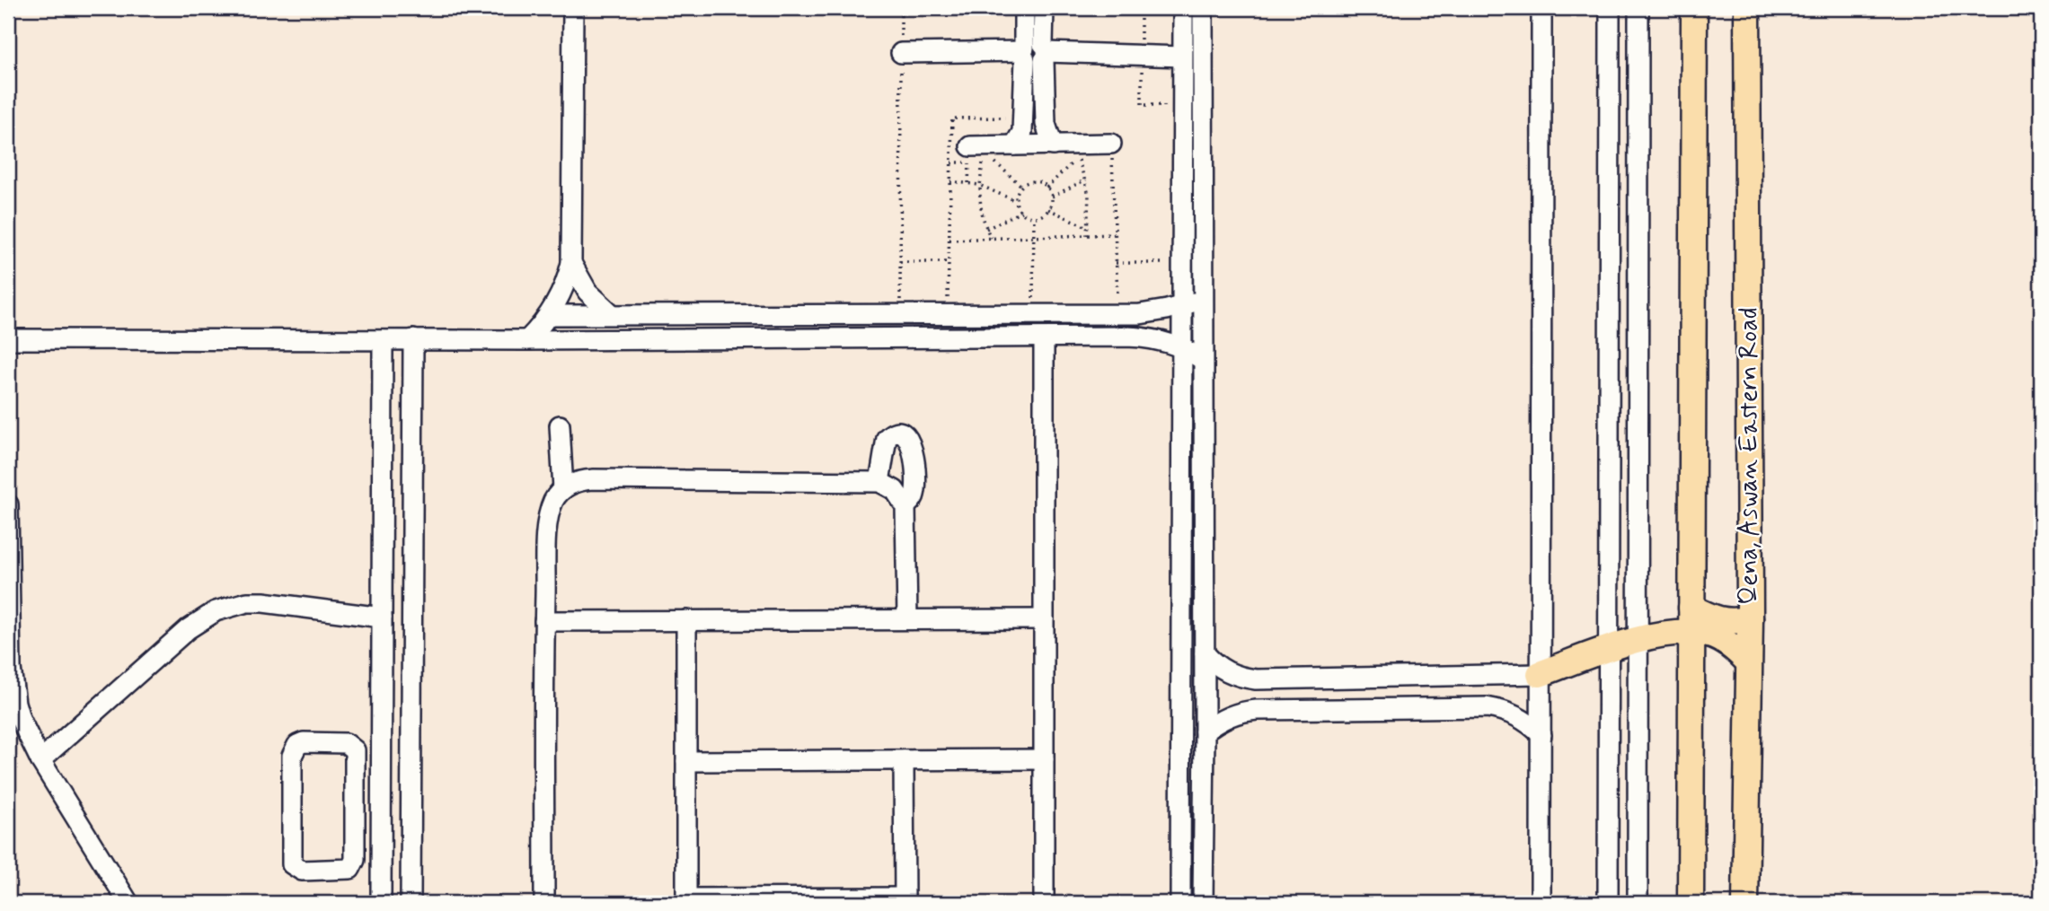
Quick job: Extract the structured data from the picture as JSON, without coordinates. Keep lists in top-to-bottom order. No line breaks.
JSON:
{"streets":{"main road":["Qena, Aswan Eastern Road"]}}
